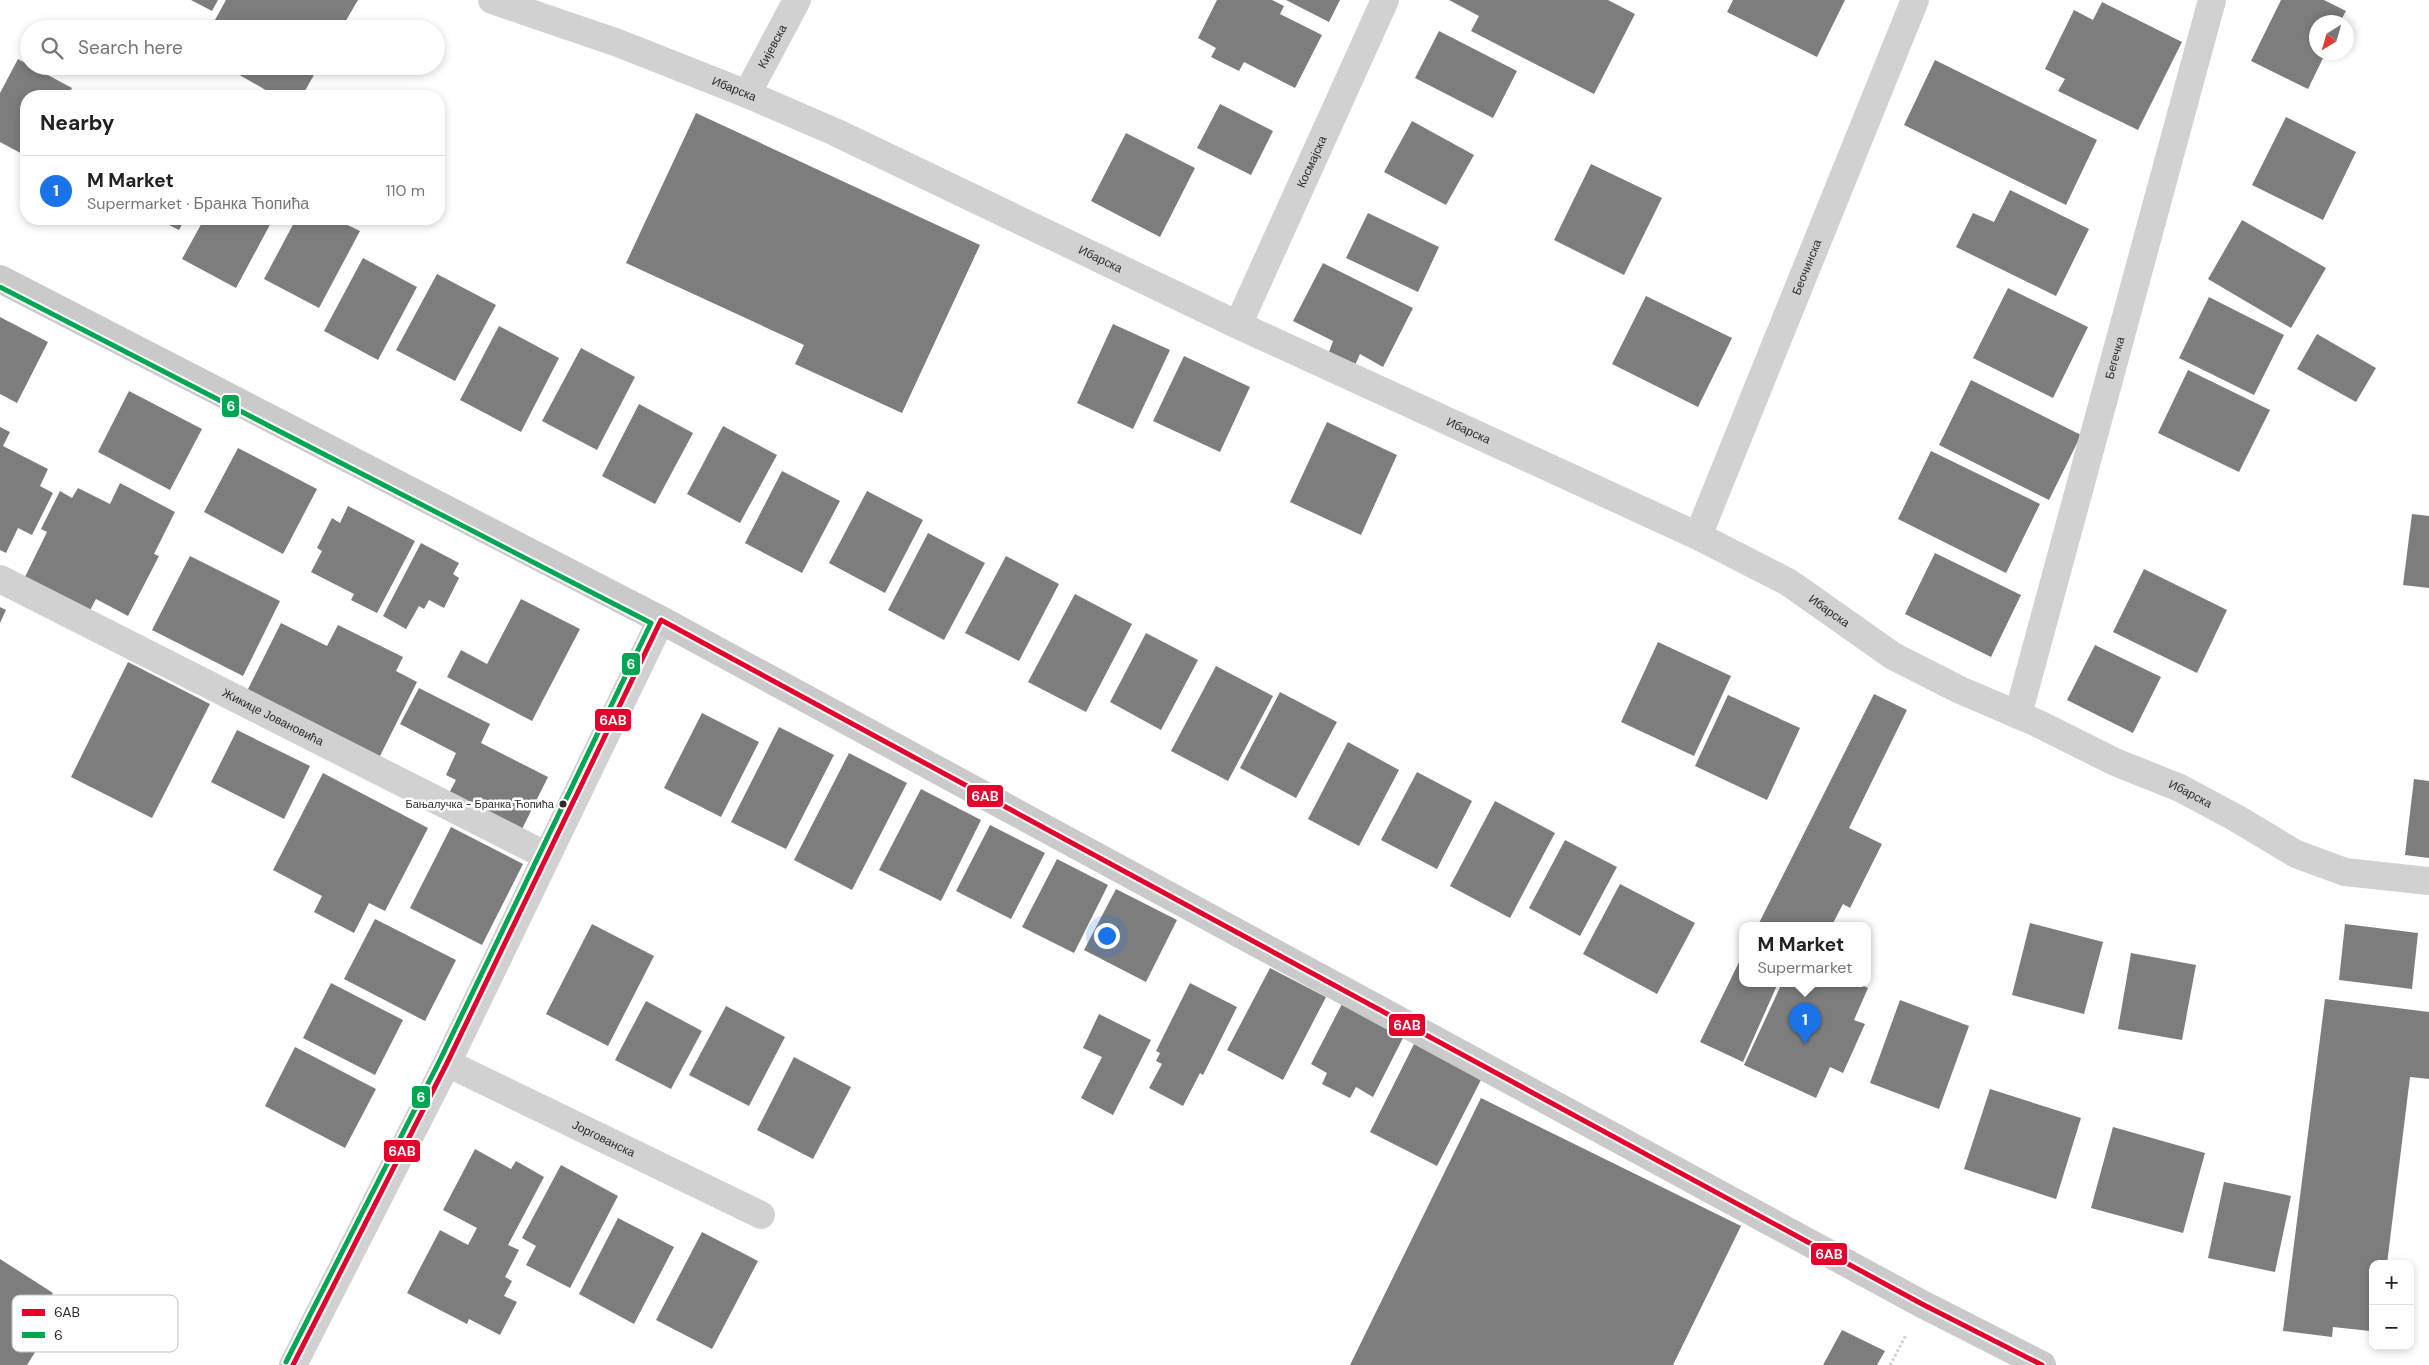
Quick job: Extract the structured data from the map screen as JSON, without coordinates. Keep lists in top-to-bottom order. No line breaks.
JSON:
{"streets":{"street":["Кијевска","Ибарска","Космајска","Беочинска","Бегечка","Жикице Јовановића","Јоргованска"]},"crossings":[["Кијевска","Ибарска"],["Ибарска","Космајска"],["Ибарска","Беочинска"],["Ибарска","Бегечка"]],"places":["Бањалучка - Бранка Ћопића"],"lines":["transit line 6","transit line 6AB"],"legend":["6AB","6"],"north":"bottom left","page":{"search":"Search here","heading":"Nearby","list":[{"mark":"1","name":"M Market","note":"Supermarket · Бранка Ћопића","value":"110 m"}],"popup":["M Market","Supermarket"],"pins":"1","map_buttons":["+","−"]}}
